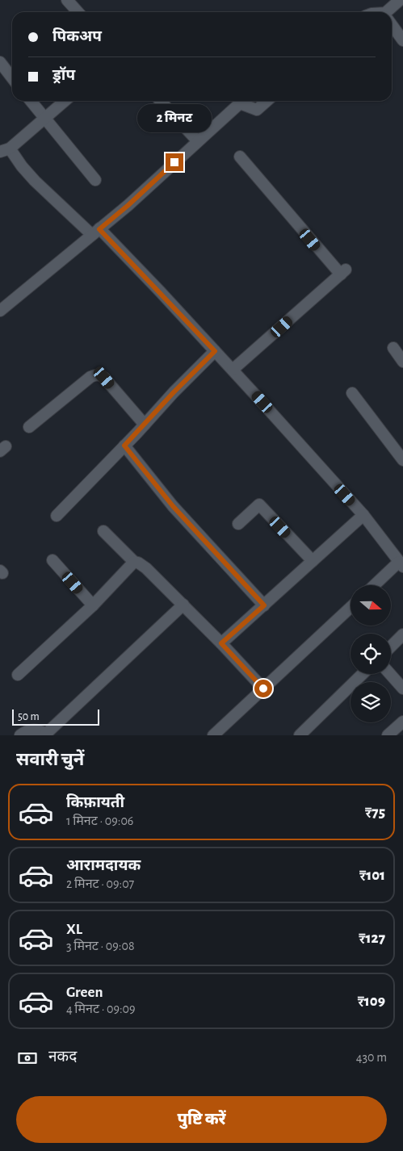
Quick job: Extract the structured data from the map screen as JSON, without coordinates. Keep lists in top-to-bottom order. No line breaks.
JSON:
{"scale_bar":"50 m","north":"right","page":{"banner":["पिकअप","ड्रॉप"],"bubble":"2 मिनट","scale":"50 m","heading":"सवारी चुनें","list":[{"name":"किफ़ायती","note":"1 मिनट · 09:06","value":"₹75"},{"name":"आरामदायक","note":"2 मिनट · 09:07","value":"₹101"},{"name":"XL","note":"3 मिनट · 09:08","value":"₹127"},{"name":"Green","note":"4 मिनट · 09:09","value":"₹109"}],"pay":["नकद","430 m"],"buttons":"पुष्टि करें"}}
